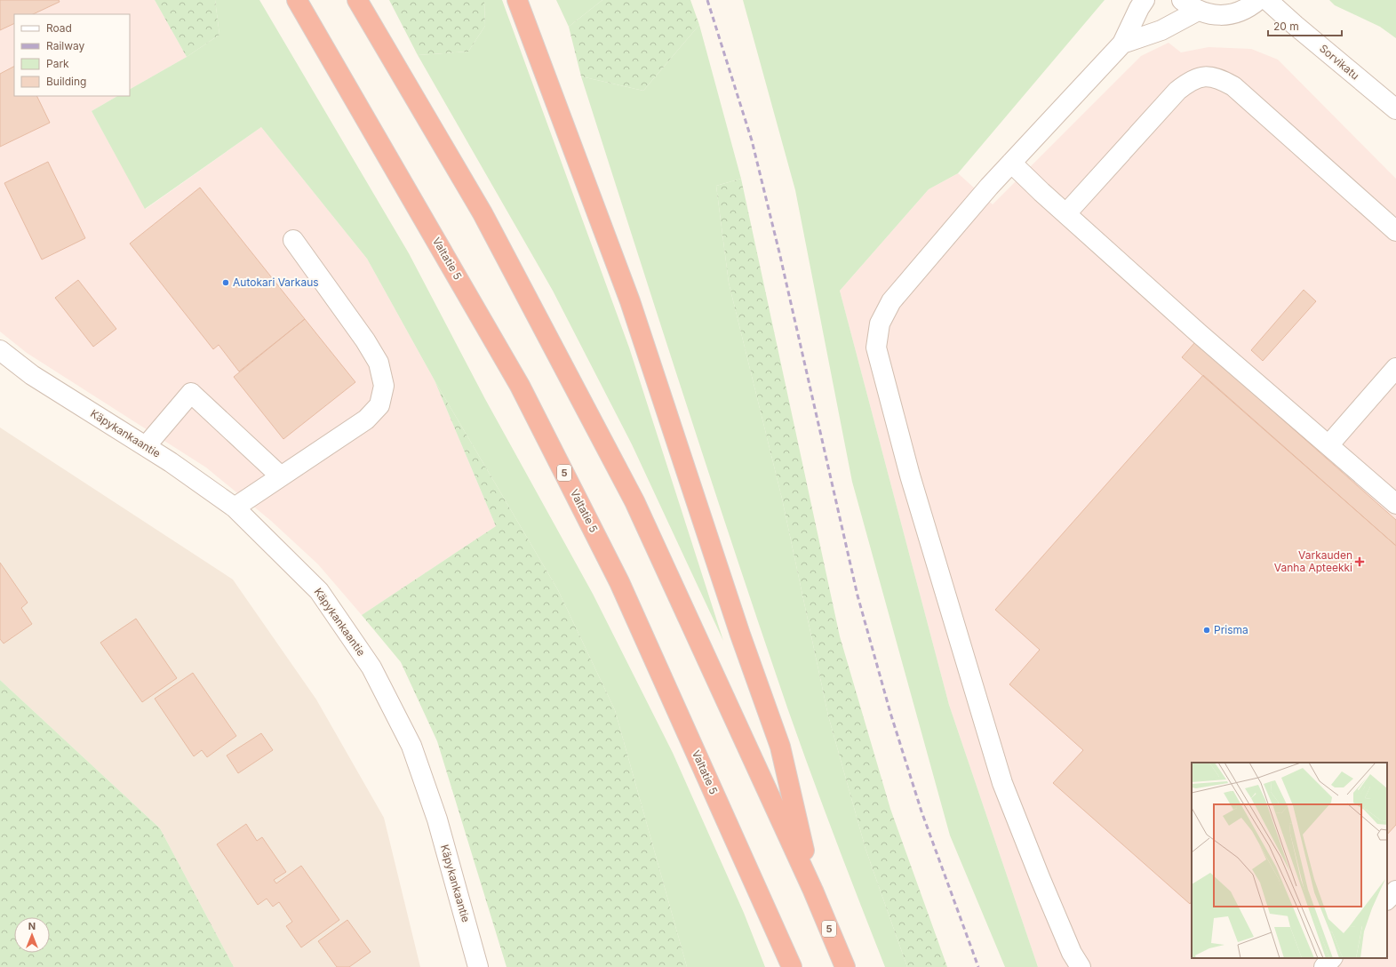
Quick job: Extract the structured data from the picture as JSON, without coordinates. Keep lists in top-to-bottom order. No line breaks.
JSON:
{"streets":{"highway":["Valtatie 5","5"],"street":["Sorvikatu","Käpykankaantie"]},"places":{"other":["Autokari Varkaus","Prisma"],"health":["Varkauden Vanha Apteekki"]},"legend":["Road","Railway","Park","Building"],"scale_bar":"20 m","north":"top"}
